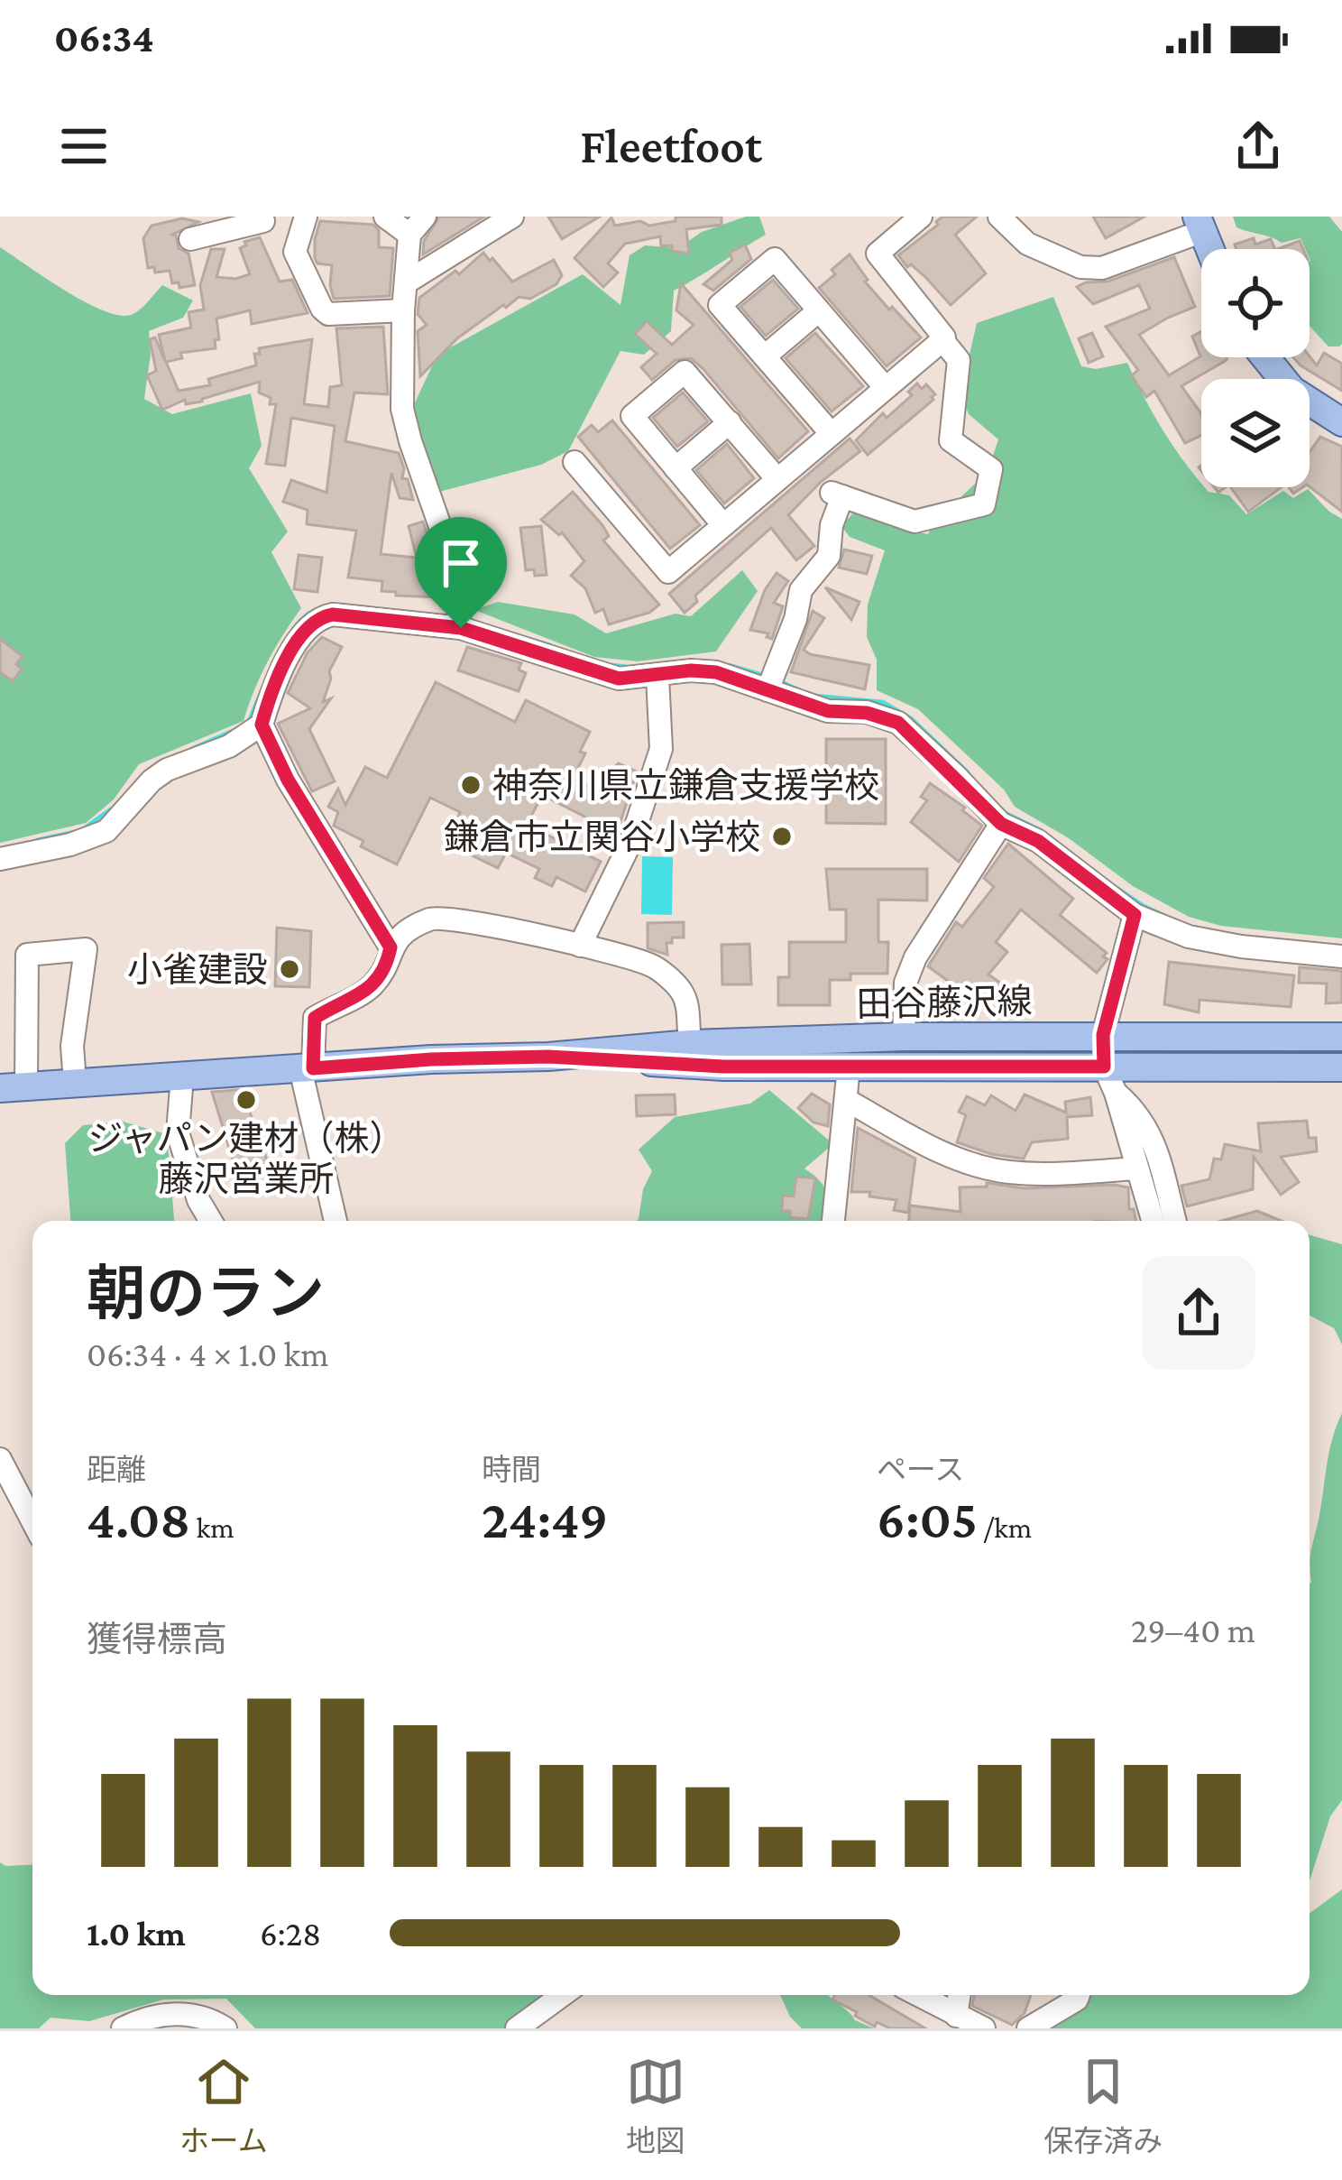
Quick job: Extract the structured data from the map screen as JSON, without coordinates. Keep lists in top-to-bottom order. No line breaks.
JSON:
{"streets":{"main road":["田谷藤沢線"]},"places":["神奈川県立鎌倉支援学校","鎌倉市立関谷小学校","小雀建設","ジャパン建材（株） 藤沢営業所"],"page":{"status":"06:34","header":"Fleetfoot","heading":["朝のラン","06:34 · 4 × 1.0 km"],"stats":[["距離","4.08 km"],["時間","24:49"],["ペース","6:05 /km"]],"chart":["獲得標高","29–40 m"],"list":[{"name":"1.0 km","note":"6:28"}],"tabs":["ホーム","地図","保存済み"]}}
